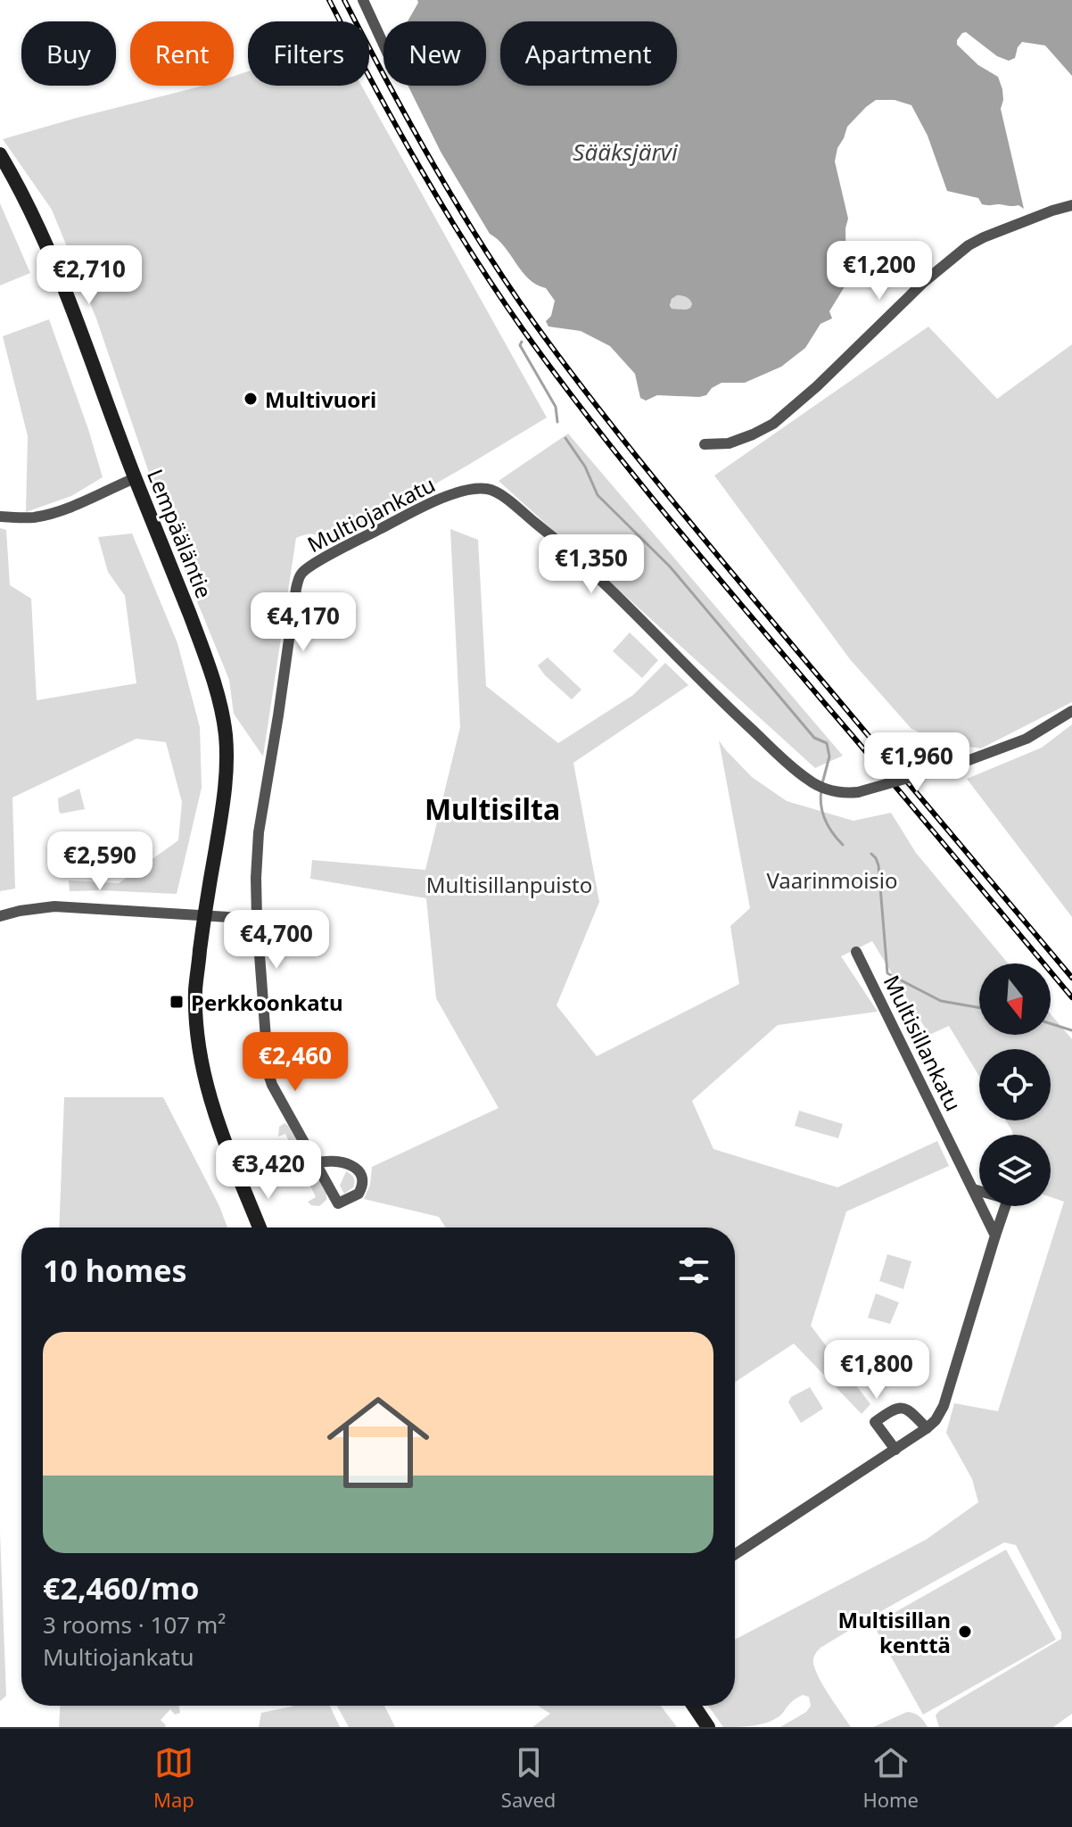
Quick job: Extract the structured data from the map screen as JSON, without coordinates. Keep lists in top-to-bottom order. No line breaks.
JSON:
{"streets":{"main road":["Lempääläntie"],"street":["Multiojankatu","Multisillankatu"]},"districts":["Multisilta"],"water":["Sääksjärvi"],"parks":["Vaarinmoisio","Multisillanpuisto"],"places":{"other":["Multivuori","Multisillan kenttä"],"transit":["Perkkoonkatu"]},"north":"bottom","page":{"chip":["Buy","Rent","Filters","New","Apartment"],"price":["€1,200","€2,710","€1,350","€4,170","€1,960","€2,590","€4,700","€2,460","€3,420","€1,800"],"heading":"10 homes","list":[{"name":"€2,460/mo","note":"3 rooms · 107 m² · Multiojankatu"}],"tabs":["Map","Saved","Home"]}}
